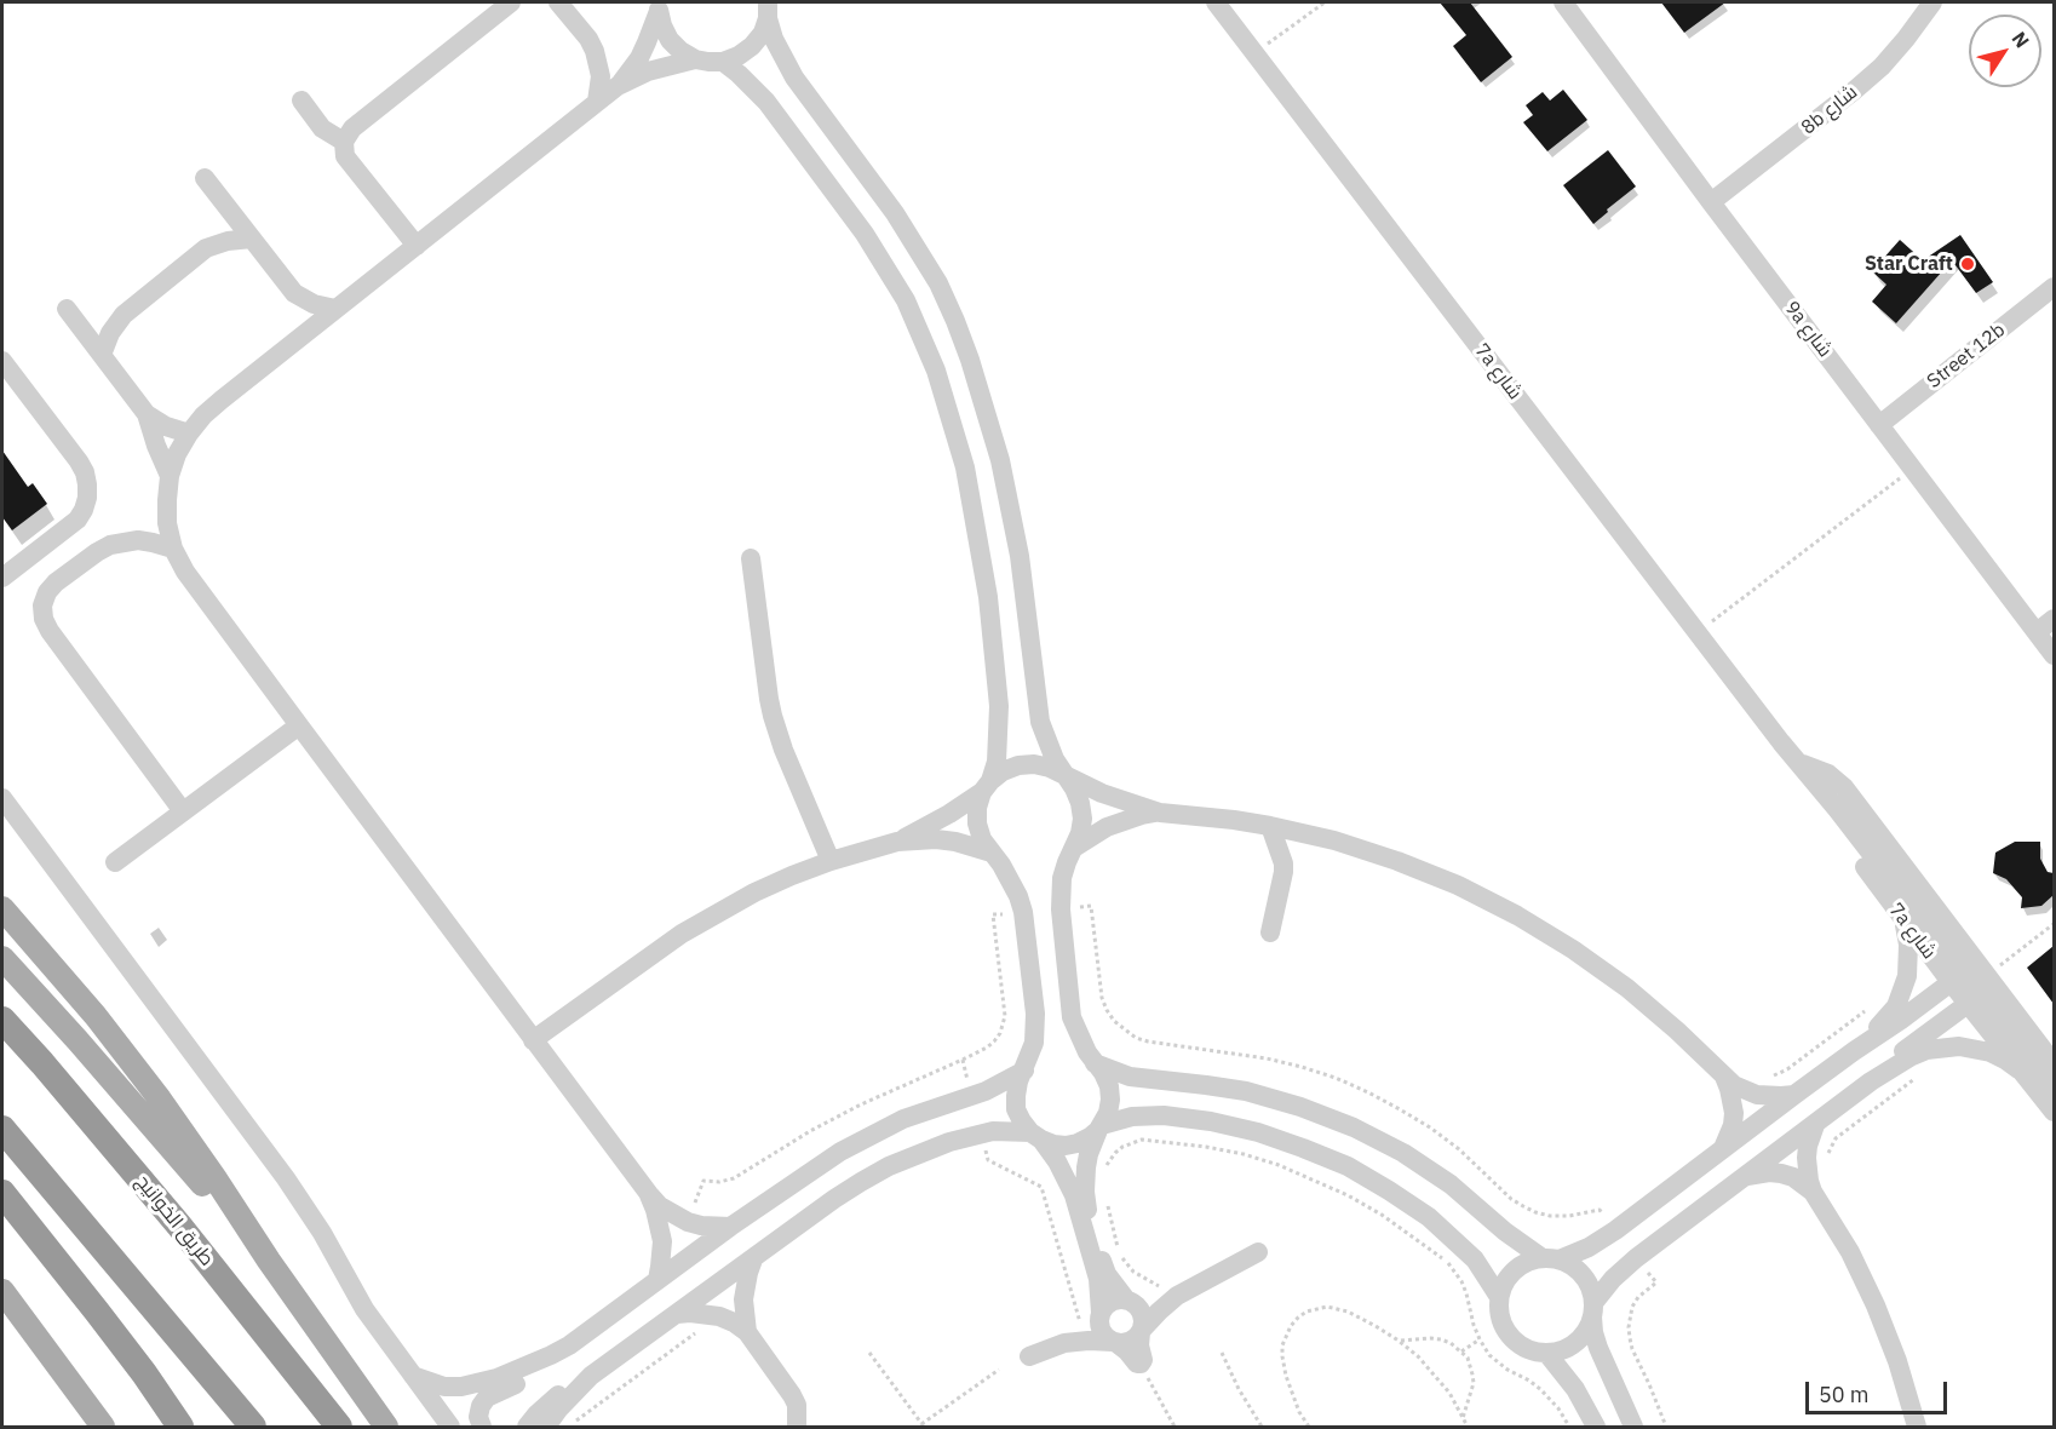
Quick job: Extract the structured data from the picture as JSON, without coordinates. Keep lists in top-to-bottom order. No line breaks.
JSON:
{"streets":{"highway":["طريق الخوانيج"],"street":["8b شارع","9a شارع","Street 12b","7a شارع"]},"crossings":[["8b شارع","9a شارع"],["9a شارع","Street 12b"]],"places":["Star Craft"],"scale_bar":"50 m","north":"top right"}
